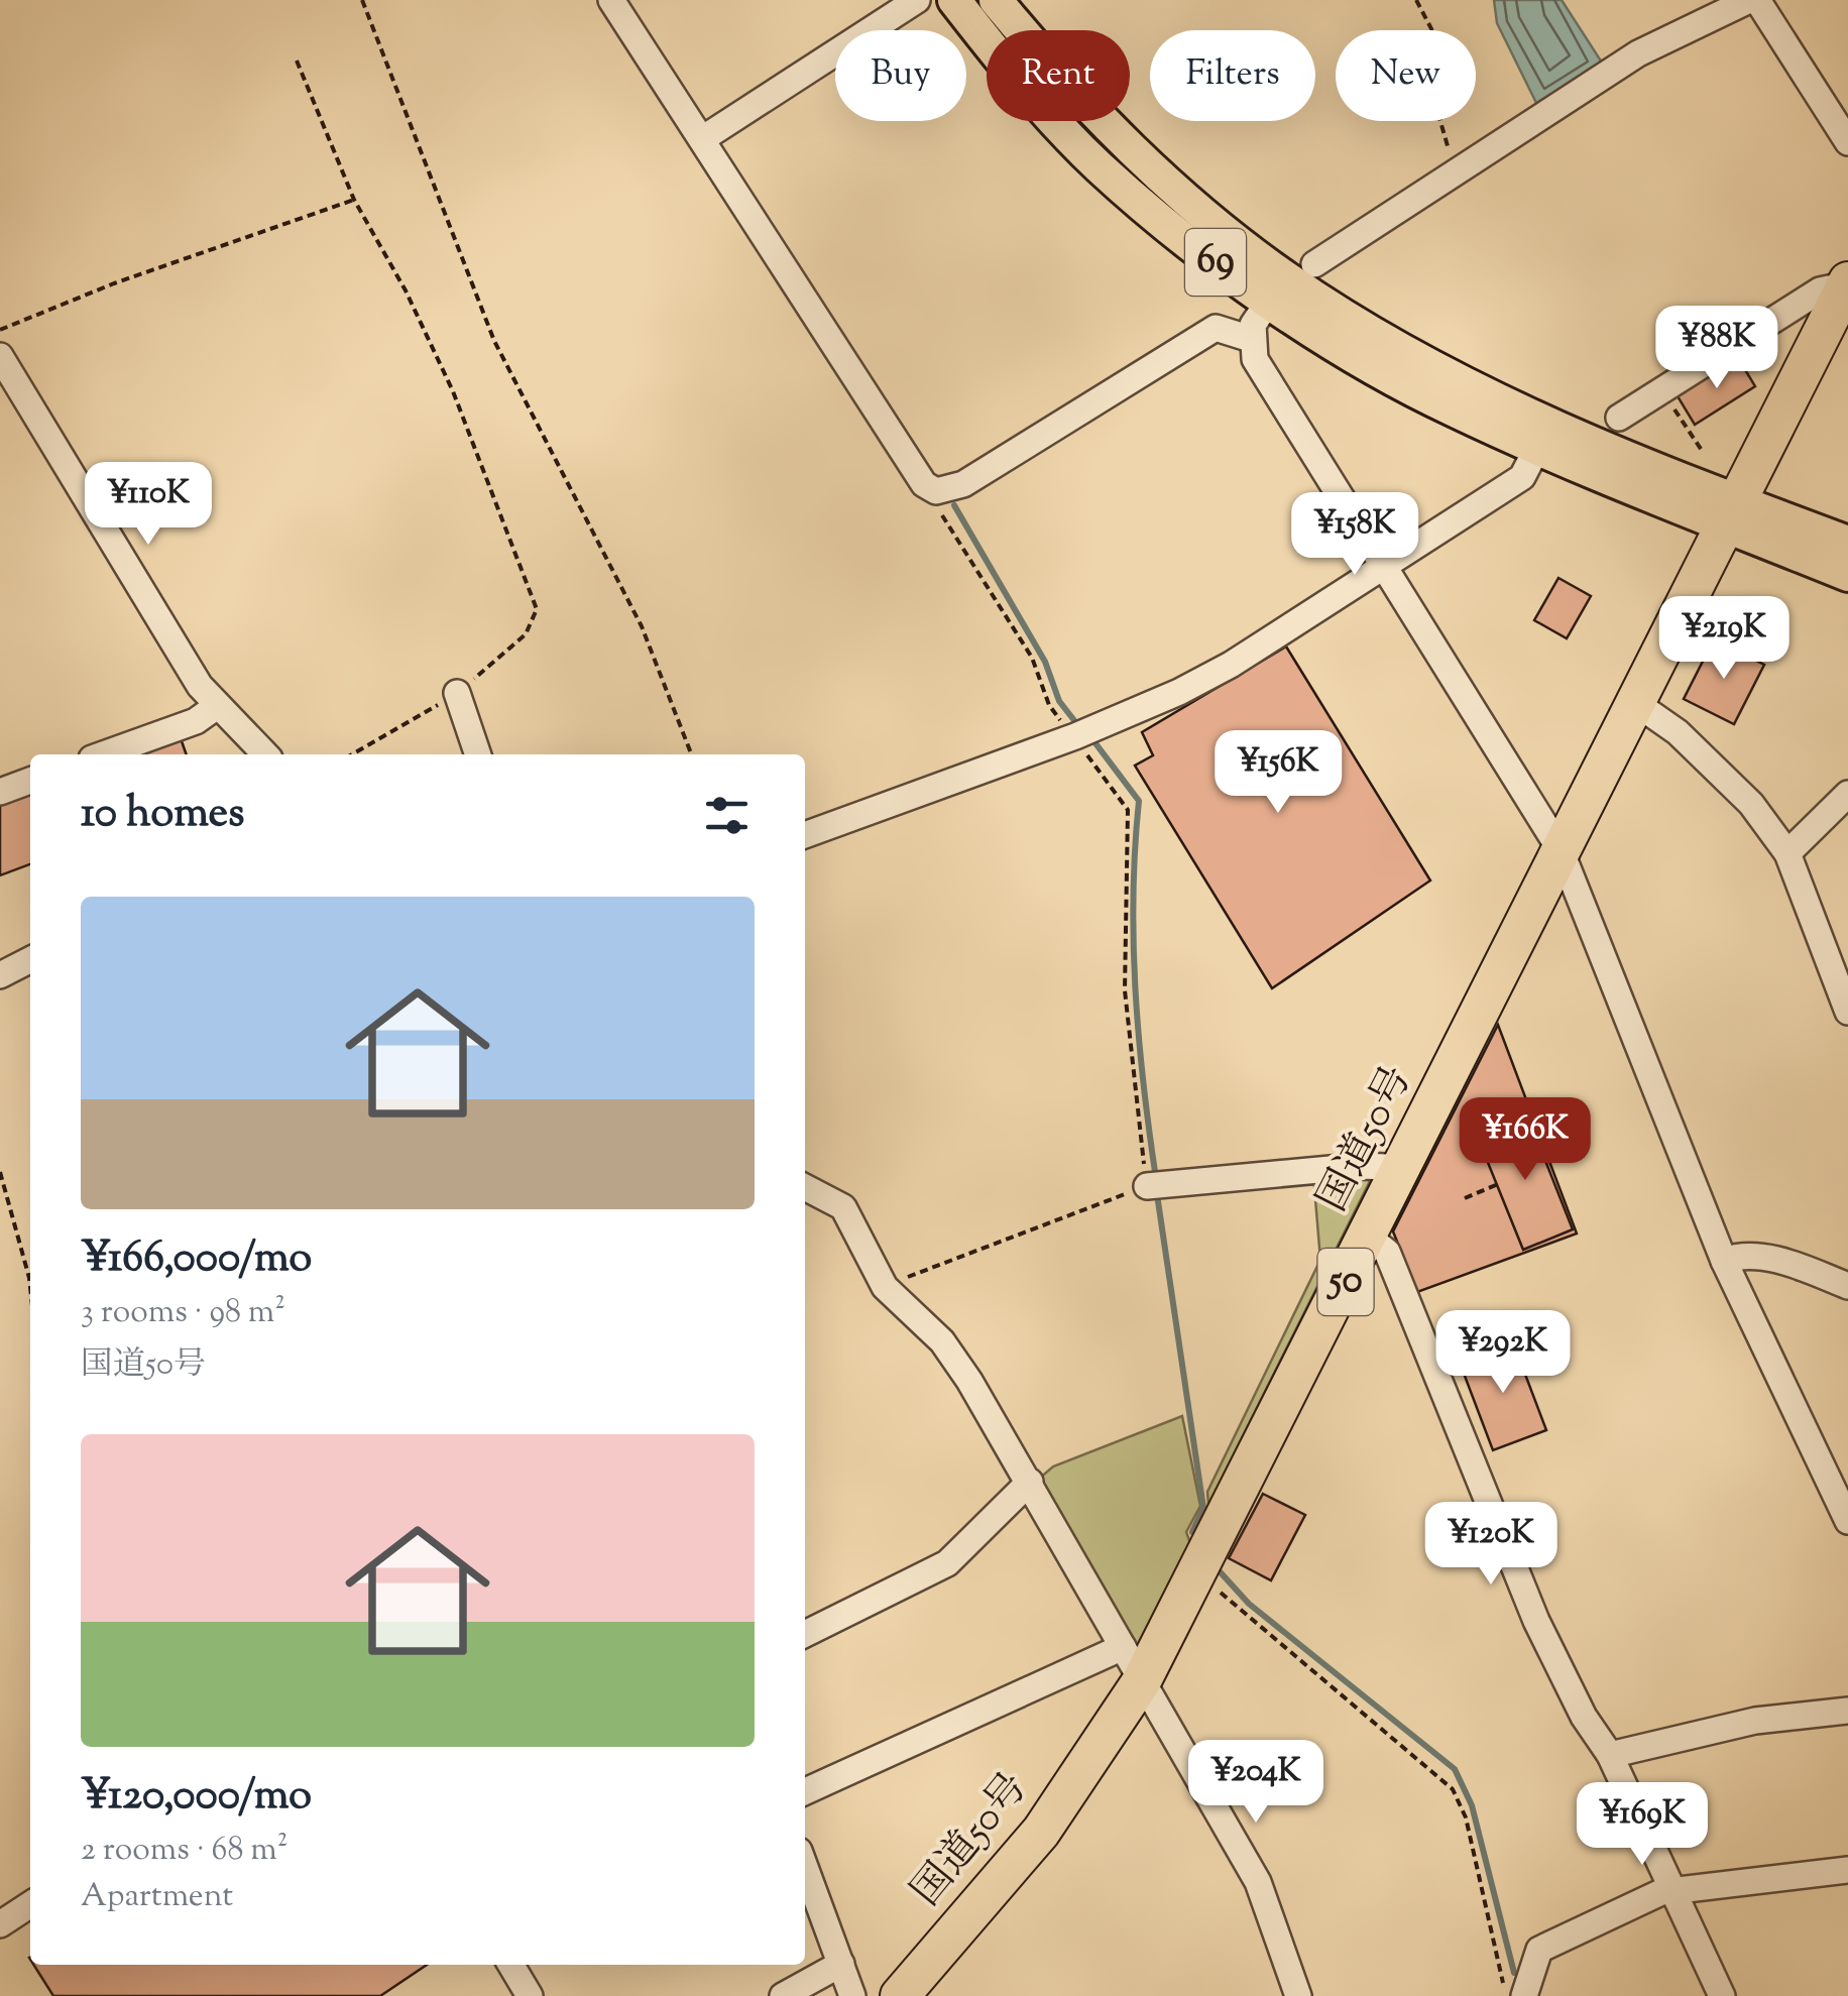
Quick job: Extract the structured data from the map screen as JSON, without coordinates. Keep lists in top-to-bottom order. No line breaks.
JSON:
{"streets":{"highway":["国道50号","50"],"main road":["69"]},"crossings":[["69","国道50号"]],"page":{"chip":["Buy","Rent","Filters","New"],"price":["¥88K","¥110K","¥158K","¥219K","¥156K","¥166K","¥292K","¥120K","¥204K","¥169K"],"heading":"10 homes","list":[{"name":"¥166,000/mo","note":"3 rooms · 98 m² · 国道50号"},{"name":"¥120,000/mo","note":"2 rooms · 68 m² · Apartment"}]}}
